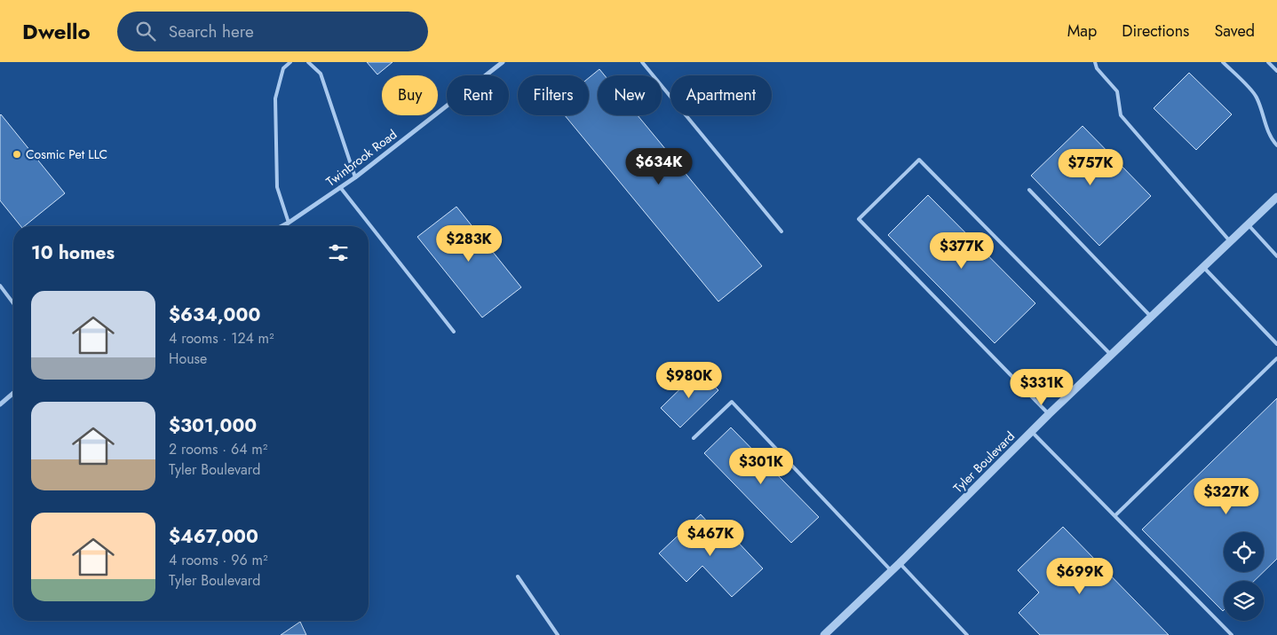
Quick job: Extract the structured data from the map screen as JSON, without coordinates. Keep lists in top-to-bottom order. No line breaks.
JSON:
{"streets":{"street":["Twinbrook Road","Tyler Boulevard"]},"places":["Cosmic Pet LLC"],"page":{"header":"Dwello","search":"Search here","nav":["Map","Directions","Saved"],"chip":["Buy","Rent","Filters","New","Apartment"],"price":["$634K","$757K","$283K","$377K","$980K","$331K","$301K","$327K","$467K","$699K"],"heading":"10 homes","list":[{"name":"$634,000","note":"4 rooms · 124 m² · House"},{"name":"$301,000","note":"2 rooms · 64 m² · Tyler Boulevard"},{"name":"$467,000","note":"4 rooms · 96 m² · Tyler Boulevard"}]}}
